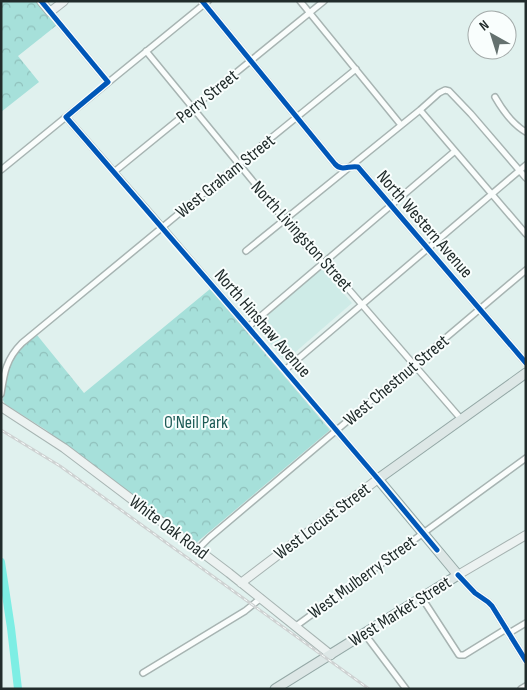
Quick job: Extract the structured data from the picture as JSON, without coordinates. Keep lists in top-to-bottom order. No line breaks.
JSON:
{"streets":{"main road":["North Hinshaw Avenue","West Locust Street","West Market Street"],"street":["Perry Street","West Graham Street","North Western Avenue","North Livingston Street","West Chestnut Street","White Oak Road","West Mulberry Street"]},"crossings":[["Perry Street","North Western Avenue"],["Perry Street","North Livingston Street"],["Perry Street","North Hinshaw Avenue"],["West Graham Street","North Western Avenue"],["West Graham Street","North Livingston Street"],["West Graham Street","North Hinshaw Avenue"],["North Western Avenue","West Chestnut Street"],["North Livingston Street","West Chestnut Street"],["North Livingston Street","West Locust Street"],["North Hinshaw Avenue","West Chestnut Street"],["North Hinshaw Avenue","West Locust Street"],["North Hinshaw Avenue","West Mulberry Street"],["North Hinshaw Avenue","West Market Street"],["West Chestnut Street","White Oak Road"],["West Locust Street","White Oak Road"],["White Oak Road","West Mulberry Street"],["White Oak Road","West Market Street"]],"parks":["O'Neil Park"],"north":"top left"}
